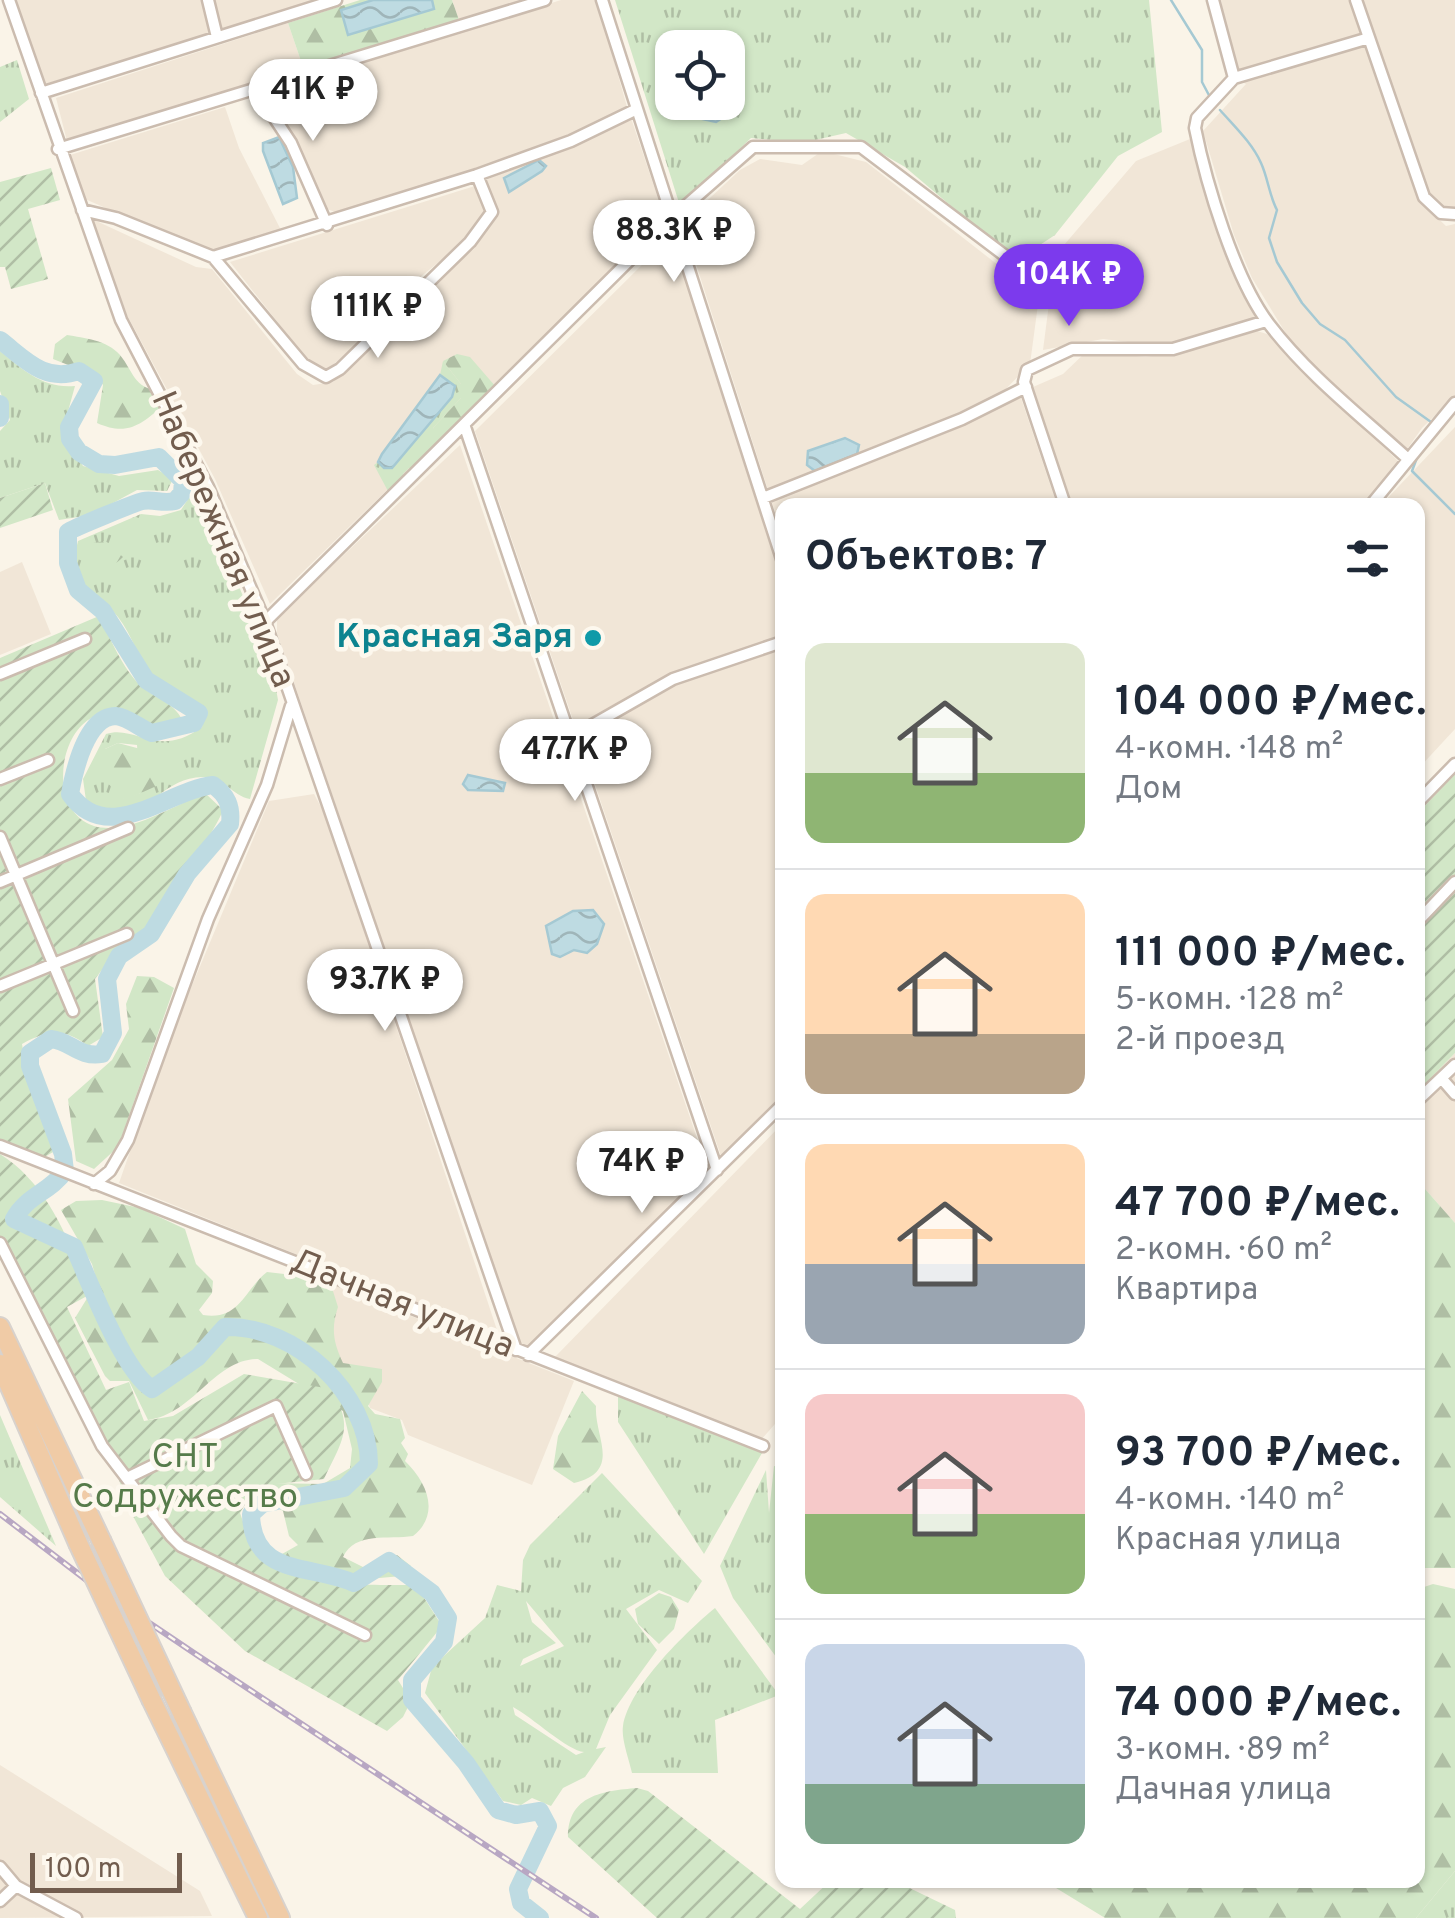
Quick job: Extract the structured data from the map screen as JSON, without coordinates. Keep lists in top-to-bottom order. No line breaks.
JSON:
{"streets":{"street":["Набережная улица","Дачная улица"]},"crossings":[["Набережная улица","Дачная улица"]],"parks":["СНТ Содружество"],"places":["Красная Заря"],"scale_bar":"100 m","page":{"price":["41K ₽","88.3K ₽","104K ₽","111K ₽","47.7K ₽","93.7K ₽","74K ₽"],"heading":"Объектов: 7","list":[{"name":"104 000 ₽/мес.","note":"4-комн. · 148 m² · Дом"},{"name":"111 000 ₽/мес.","note":"5-комн. · 128 m² · 2-й проезд"},{"name":"47 700 ₽/мес.","note":"2-комн. · 60 m² · Квартира"},{"name":"93 700 ₽/мес.","note":"4-комн. · 140 m² · Красная улица"},{"name":"74 000 ₽/мес.","note":"3-комн. · 89 m² · Дачная улица"}],"scale":"100 m"}}
